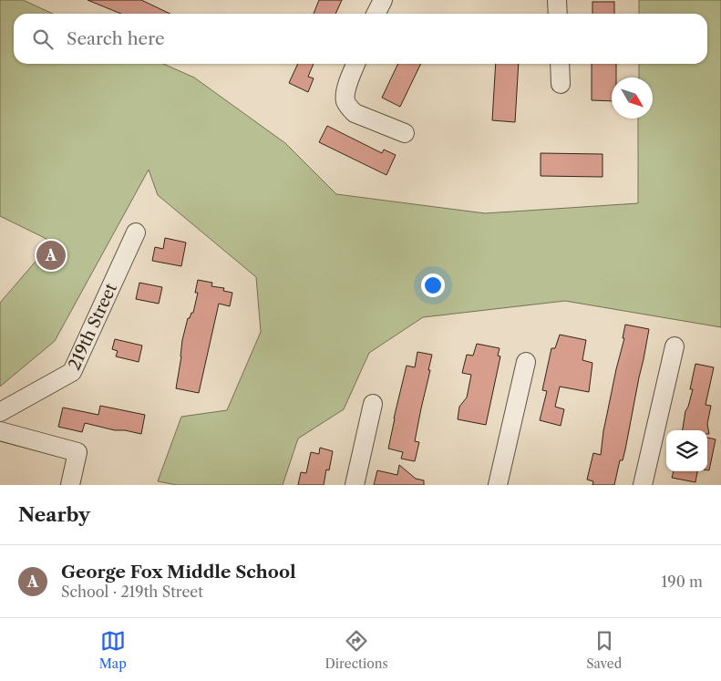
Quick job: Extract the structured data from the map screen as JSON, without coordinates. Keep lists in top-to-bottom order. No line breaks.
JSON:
{"streets":{"street":["219th Street"]},"north":"bottom right","page":{"search":"Search here","pins":"A","heading":"Nearby","list":[{"mark":"A","name":"George Fox Middle School","note":"School · 219th Street","value":"190 m"}],"nav":["Map","Directions","Saved"]}}
